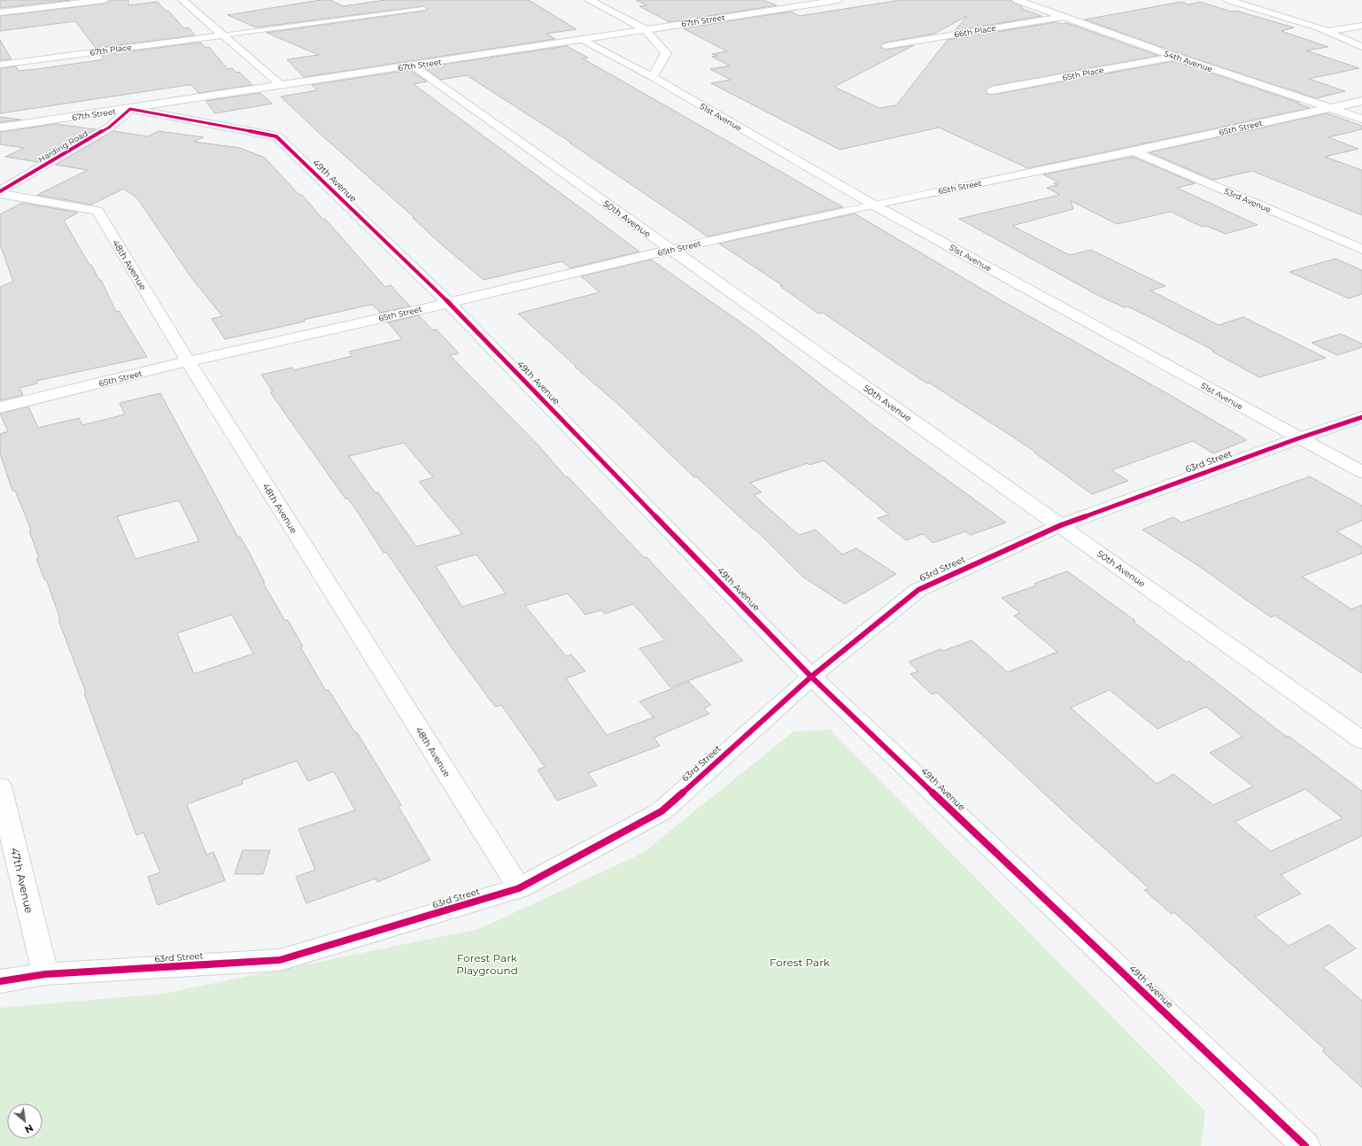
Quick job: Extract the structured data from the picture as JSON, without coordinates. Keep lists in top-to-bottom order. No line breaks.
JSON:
{"streets":{"street":["67th Street","66th Place","67th Place","54th Avenue","65th Place","51st Avenue","65th Street","Harding Road","49th Avenue","53rd Avenue","50th Avenue","48th Avenue","63rd Street","47th Avenue"]},"crossings":[["67th Street","51st Avenue"],["67th Street","Harding Road"],["67th Street","49th Avenue"],["67th Street","50th Avenue"],["66th Place","54th Avenue"],["54th Avenue","65th Place"],["54th Avenue","65th Street"],["51st Avenue","65th Street"],["51st Avenue","63rd Street"],["65th Street","49th Avenue"],["65th Street","53rd Avenue"],["65th Street","50th Avenue"],["65th Street","48th Avenue"],["Harding Road","49th Avenue"],["Harding Road","48th Avenue"],["49th Avenue","63rd Street"],["50th Avenue","63rd Street"],["48th Avenue","63rd Street"],["63rd Street","47th Avenue"]],"parks":["Forest Park Playground","Forest Park"],"north":"bottom right"}
